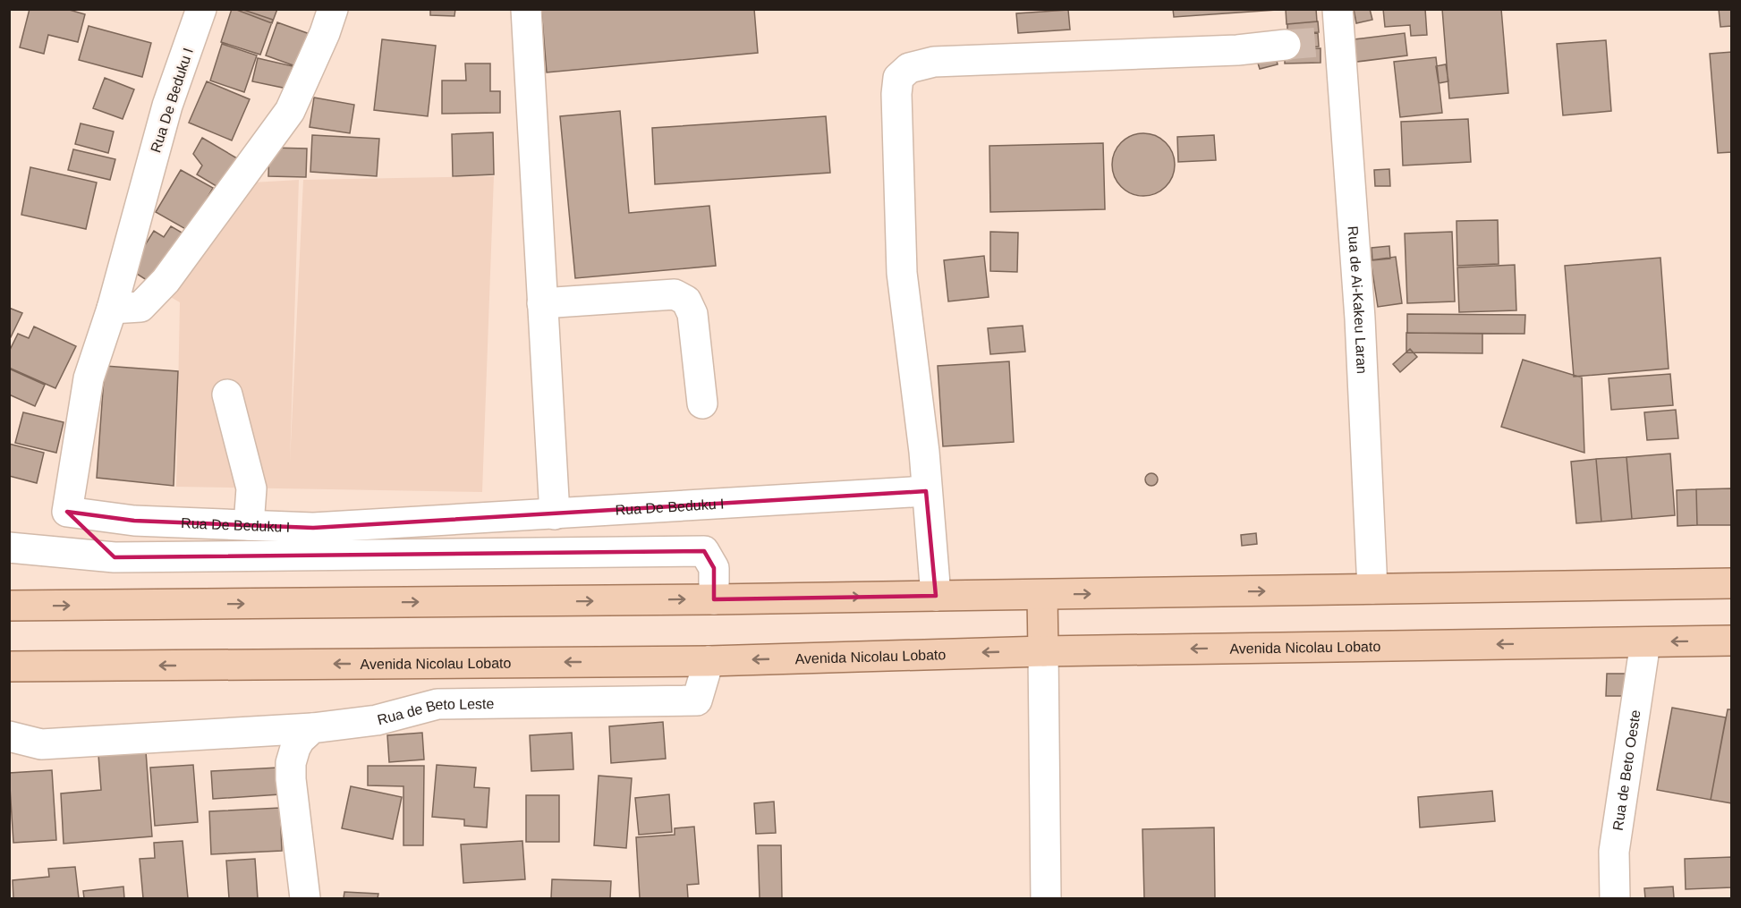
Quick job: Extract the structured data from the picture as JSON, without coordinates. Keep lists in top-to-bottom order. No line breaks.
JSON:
{"streets":{"main road":["Avenida Nicolau Lobato"],"street":["Rua De Beduku I","Rua de Ai-Kakeu Laran","Rua de Beto Leste","Rua de Beto Oeste"]},"crossings":[["Avenida Nicolau Lobato","Rua de Beto Leste"],["Avenida Nicolau Lobato","Rua de Beto Oeste"]]}
